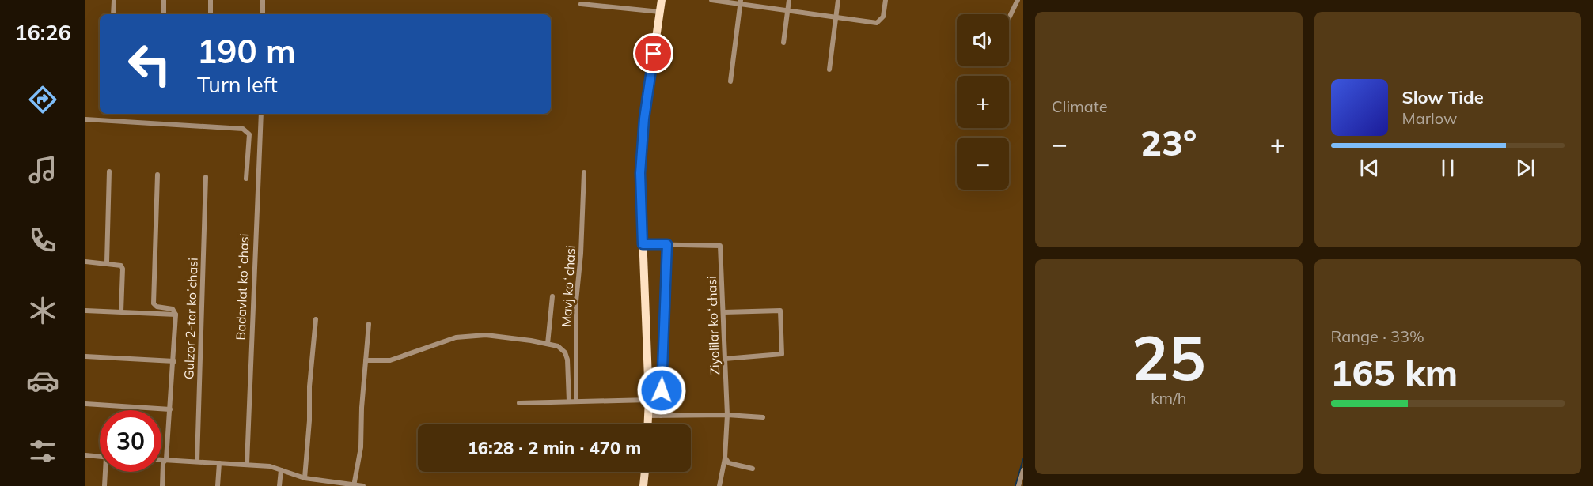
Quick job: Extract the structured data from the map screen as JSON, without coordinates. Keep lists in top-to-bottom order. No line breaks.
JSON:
{"streets":{"street":["Mavj koʻchasi","Badavlat koʻchasi","Gulzor 2-tor koʼchasi","Ziyolilar koʻchasi"]},"page":{"tabs":"16:26","tile":["Climate",["25","km/h"],["Range · 33%","165 km"]],"map_buttons":["+","−"],"turn":["190 m","Turn left"],"song":["Slow Tide","Marlow"],"heat":["−","23°","+"],"limit":"30","trip":"16:28 · 2 min · 470 m"}}
